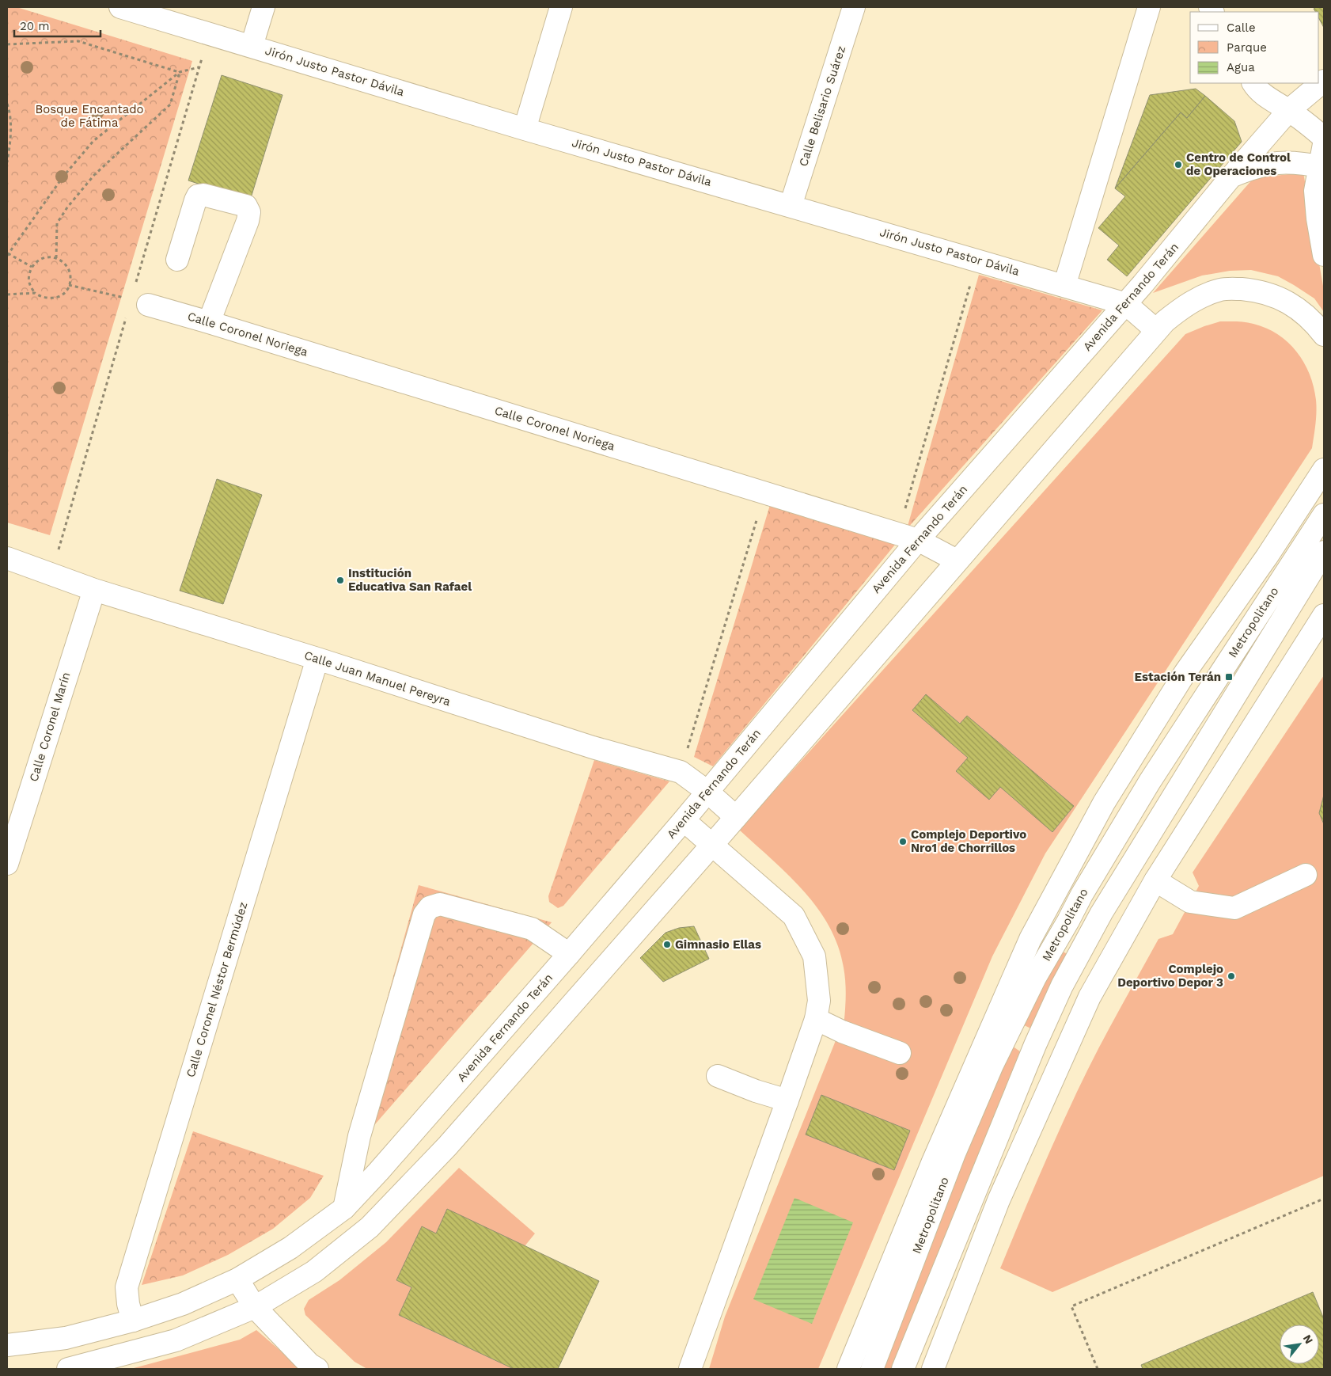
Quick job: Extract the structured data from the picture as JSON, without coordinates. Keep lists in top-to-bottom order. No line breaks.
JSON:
{"streets":{"main road":["Jirón Justo Pastor Dávila","Calle Belisario Suárez","Avenida Fernando Terán","Calle Coronel Noriega","Metropolitano","Calle Juan Manuel Pereyra","Calle Coronel Marín","Calle Coronel Néstor Bermúdez"]},"crossings":[["Jirón Justo Pastor Dávila","Calle Belisario Suárez"],["Jirón Justo Pastor Dávila","Avenida Fernando Terán"],["Avenida Fernando Terán","Calle Coronel Noriega"],["Avenida Fernando Terán","Calle Juan Manuel Pereyra"],["Avenida Fernando Terán","Calle Coronel Néstor Bermúdez"],["Calle Juan Manuel Pereyra","Calle Coronel Marín"],["Calle Juan Manuel Pereyra","Calle Coronel Néstor Bermúdez"]],"parks":["Bosque Encantado de Fátima"],"places":{"other":["Centro de Control de Operaciones","Institución Educativa San Rafael","Complejo Deportivo Nro1 de Chorrillos","Gimnasio Ellas","Complejo Deportivo Depor 3"],"transit":["Estación Terán"]},"legend":["Calle","Parque","Agua"],"scale_bar":"20 m","north":"top right"}
